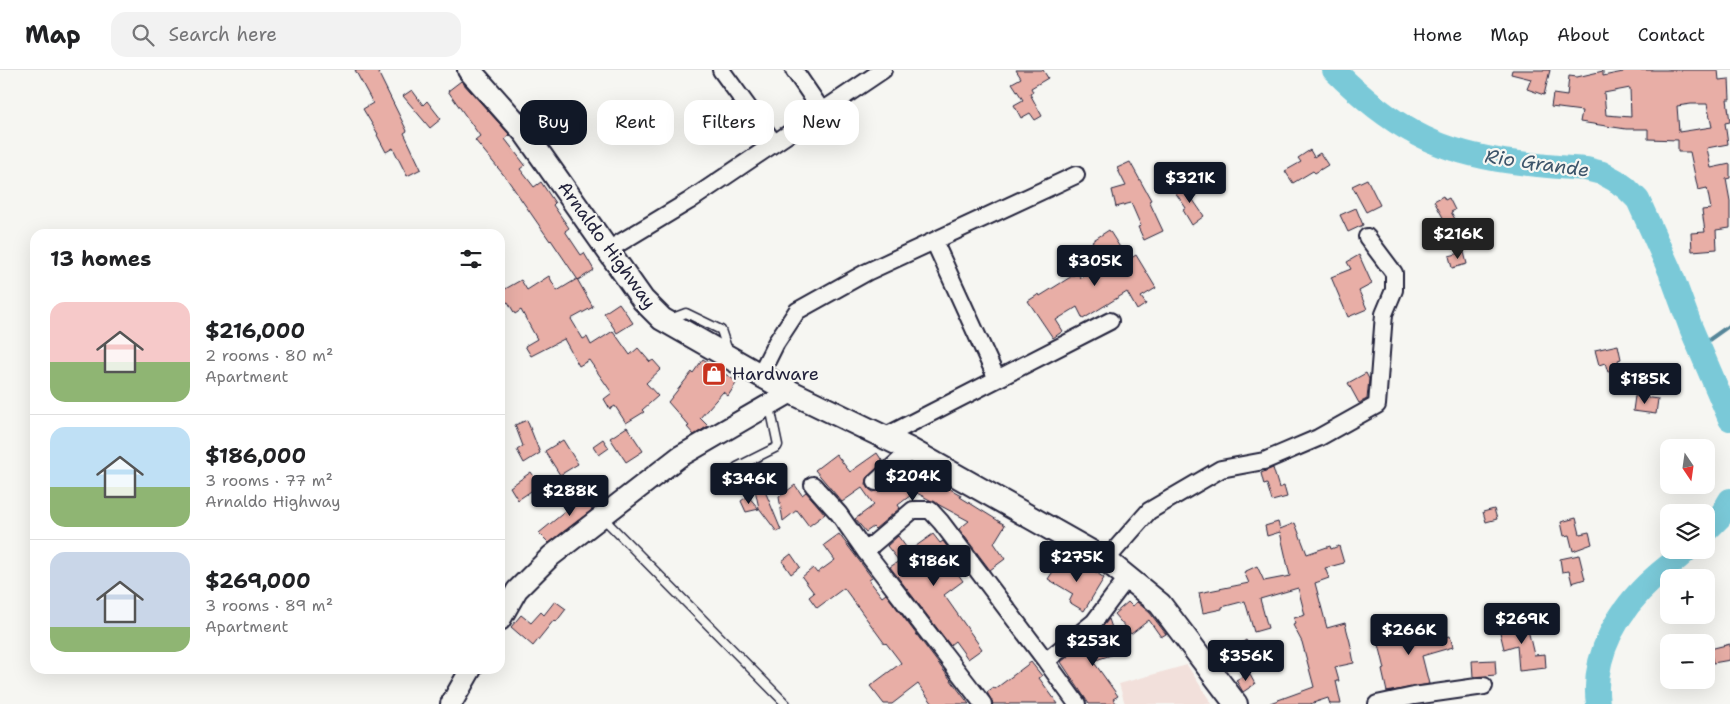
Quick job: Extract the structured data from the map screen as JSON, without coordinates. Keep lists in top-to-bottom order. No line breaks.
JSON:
{"streets":{"main road":["Arnaldo Highway"]},"water":["Rio Grande"],"places":{"shop":["Hardware"]},"north":"bottom","page":{"header":"Map","search":"Search here","nav":["Home","Map","About","Contact"],"chip":["Buy","Rent","Filters","New"],"price":["$321K","$216K","$305K","$185K","$204K","$346K","$288K","$275K","$186K","$269K","$266K","$253K","$356K"],"heading":"13 homes","list":[{"name":"$216,000","note":"2 rooms · 80 m² · Apartment"},{"name":"$186,000","note":"3 rooms · 77 m² · Arnaldo Highway"},{"name":"$269,000","note":"3 rooms · 89 m² · Apartment"}],"map_buttons":["+","−"]}}
